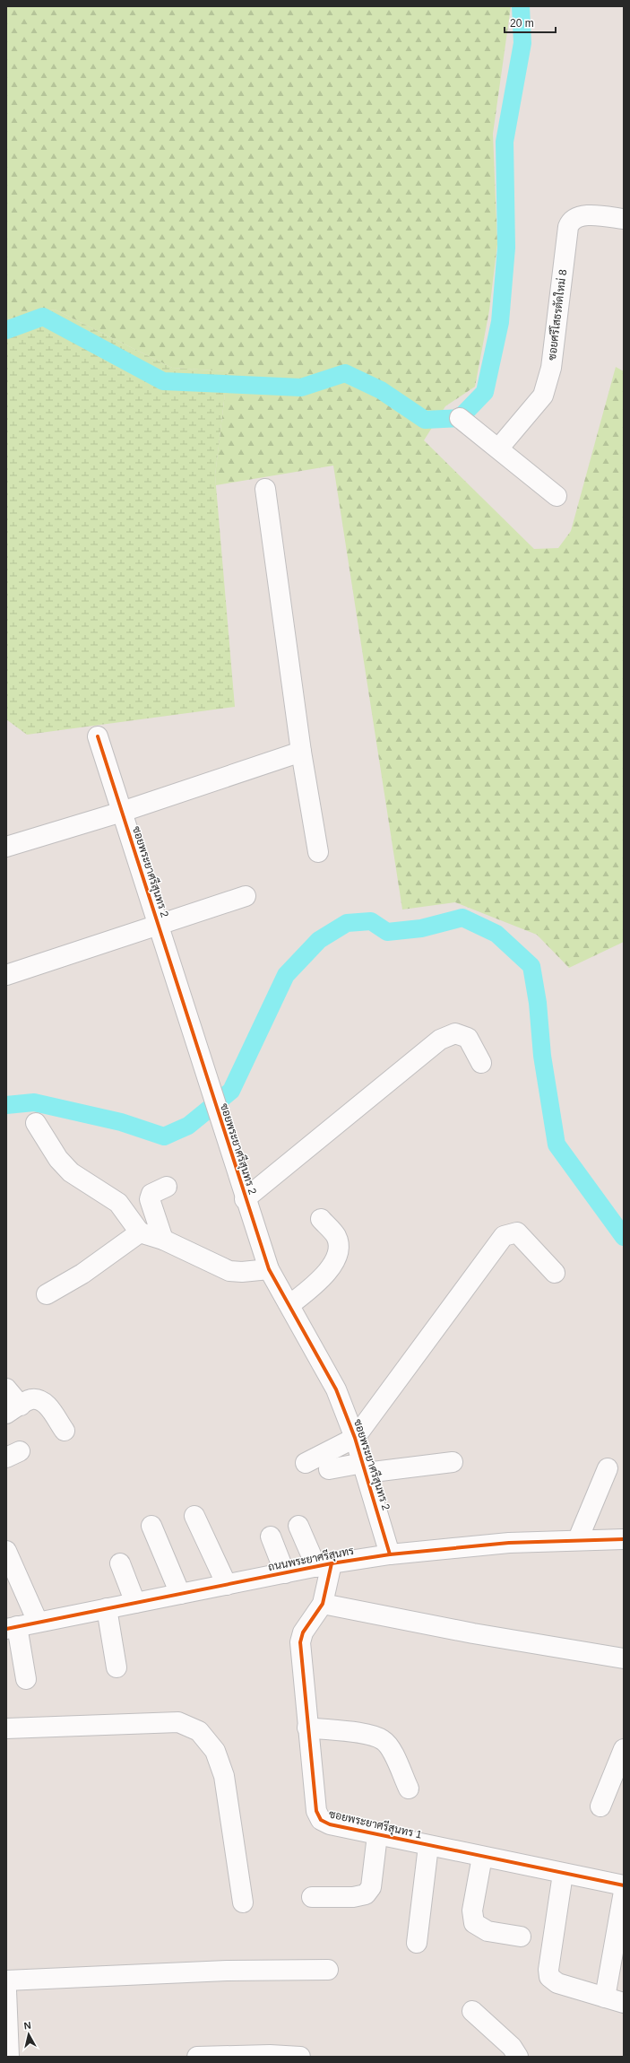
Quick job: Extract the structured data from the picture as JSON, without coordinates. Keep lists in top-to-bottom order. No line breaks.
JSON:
{"streets":{"street":["ซอยศรีโสธรตัดใหม่ 8","ซอยพระยาศรีสุนทร 2","ถนนพระยาศรีสุนทร","ซอยพระยาศรีสุนทร 1"]},"crossings":[["ซอยพระยาศรีสุนทร 2","ถนนพระยาศรีสุนทร"],["ถนนพระยาศรีสุนทร","ซอยพระยาศรีสุนทร 1"]],"scale_bar":"20 m","north":"top"}
